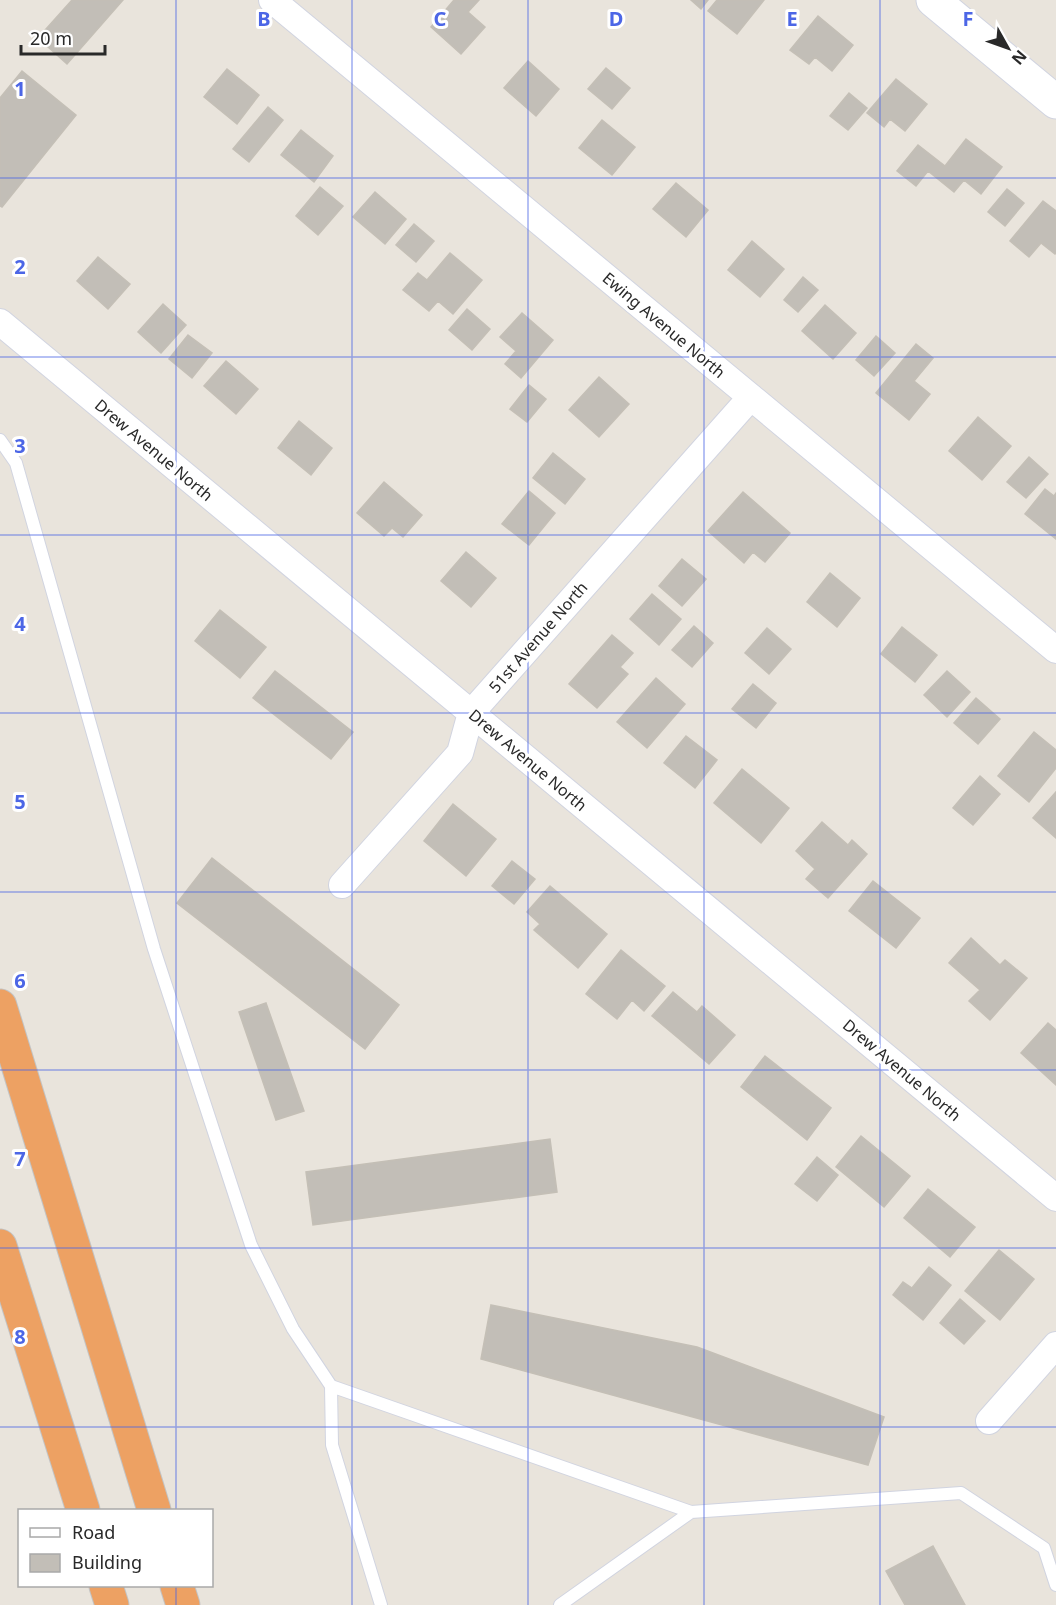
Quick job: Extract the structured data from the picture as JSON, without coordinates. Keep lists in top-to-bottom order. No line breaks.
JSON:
{"streets":{"street":["Ewing Avenue North","Drew Avenue North","51st Avenue North"]},"crossings":[["Ewing Avenue North","51st Avenue North"],["Drew Avenue North","51st Avenue North"]],"legend":["Road","Building"],"scale_bar":"20 m","north":"bottom right","grid":{"columns":["B","C","D","E","F"],"rows":["1","2","3","4","5","6","7","8"]}}
